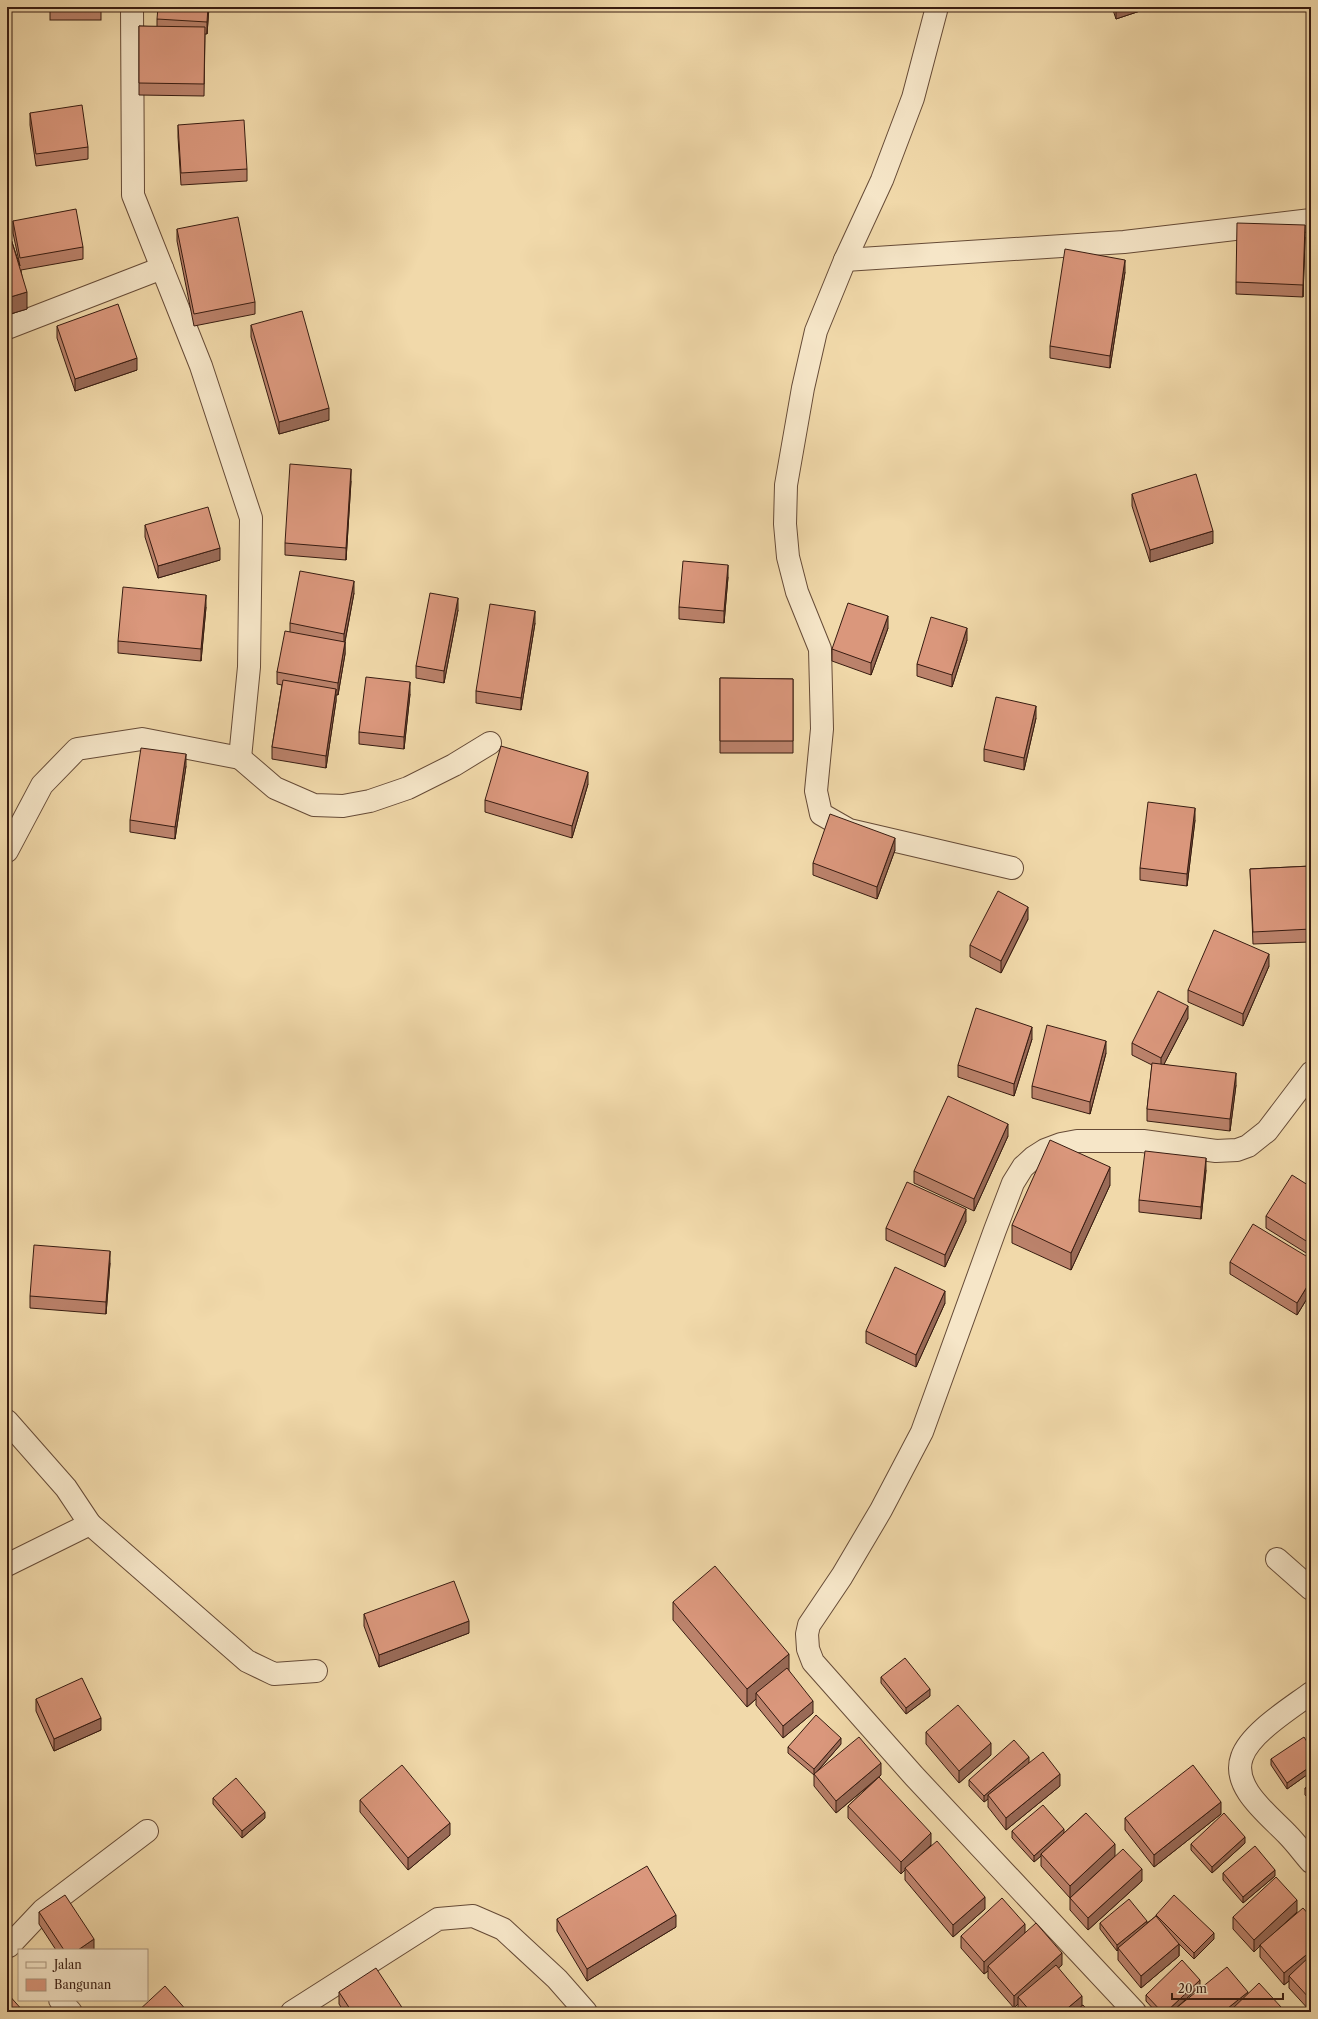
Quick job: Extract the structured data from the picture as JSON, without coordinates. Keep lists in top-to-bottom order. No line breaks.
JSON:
{"legend":["Jalan","Bangunan"],"scale_bar":"20 m"}
